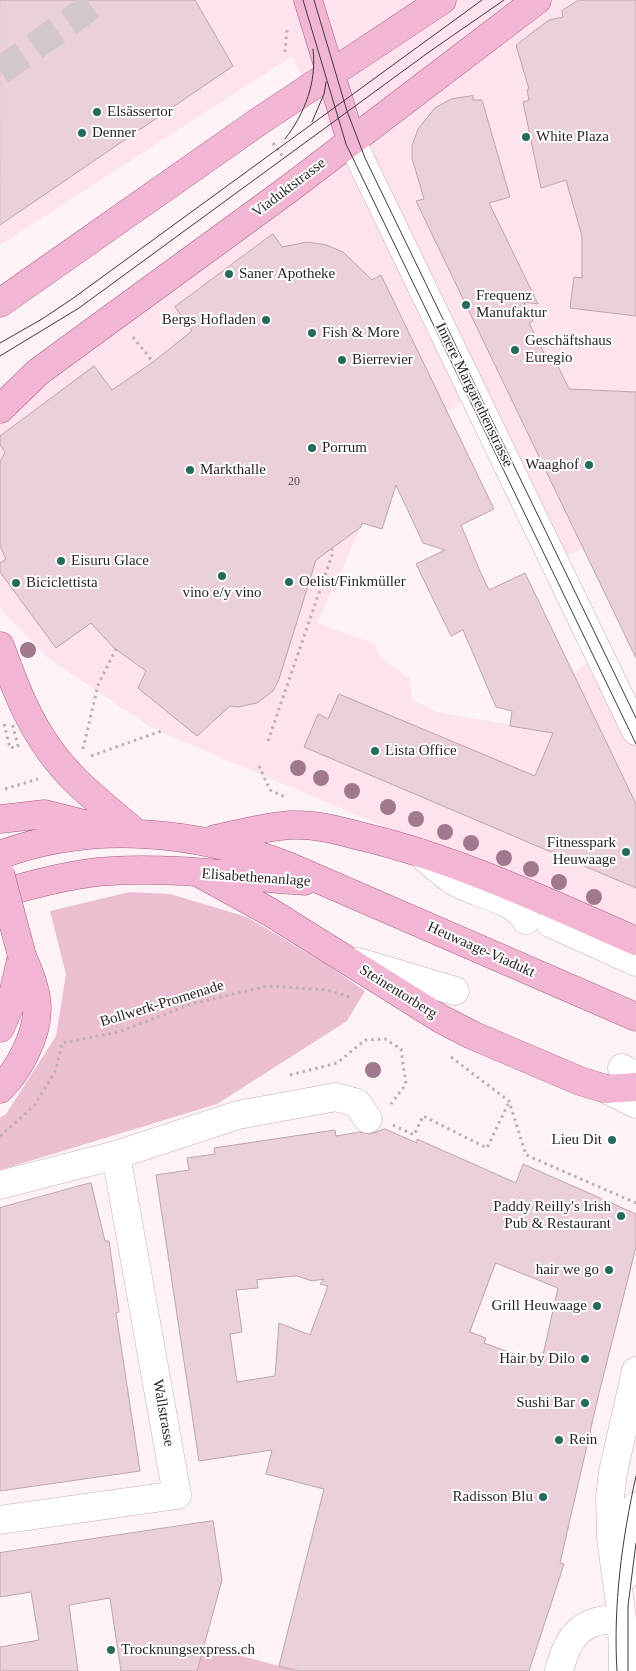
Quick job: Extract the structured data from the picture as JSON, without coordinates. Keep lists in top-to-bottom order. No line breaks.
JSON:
{"streets":{"main road":["Viaduktstrasse","Elisabethenanlage","Heuwaage-Viadukt","Steinentorberg"],"street":["Innere Margarethenstrasse","Wallstrasse"],"path":["Bollwerk-Promenade"]},"crossings":[["Viaduktstrasse","Innere Margarethenstrasse"],["Elisabethenanlage","Heuwaage-Viadukt"],["Elisabethenanlage","Steinentorberg"]],"places":["Elsässertor","Denner","White Plaza","Saner Apotheke","Frequenz Manufaktur","Bergs Hofladen","Fish & More","Geschäftshaus Euregio","Bierrevier","Porrum","Waaghof","Markthalle","Eisuru Glace","vino e/y vino","Oelist/Finkmüller","Biciclettista","Lista Office","Fitnesspark Heuwaage","Lieu Dit","Paddy Reilly's Irish Pub & Restaurant","hair we go","Grill Heuwaage","Hair by Dilo","Sushi Bar","Rein","Radisson Blu","Trocknungsexpress.ch"],"house_numbers":["20"]}
